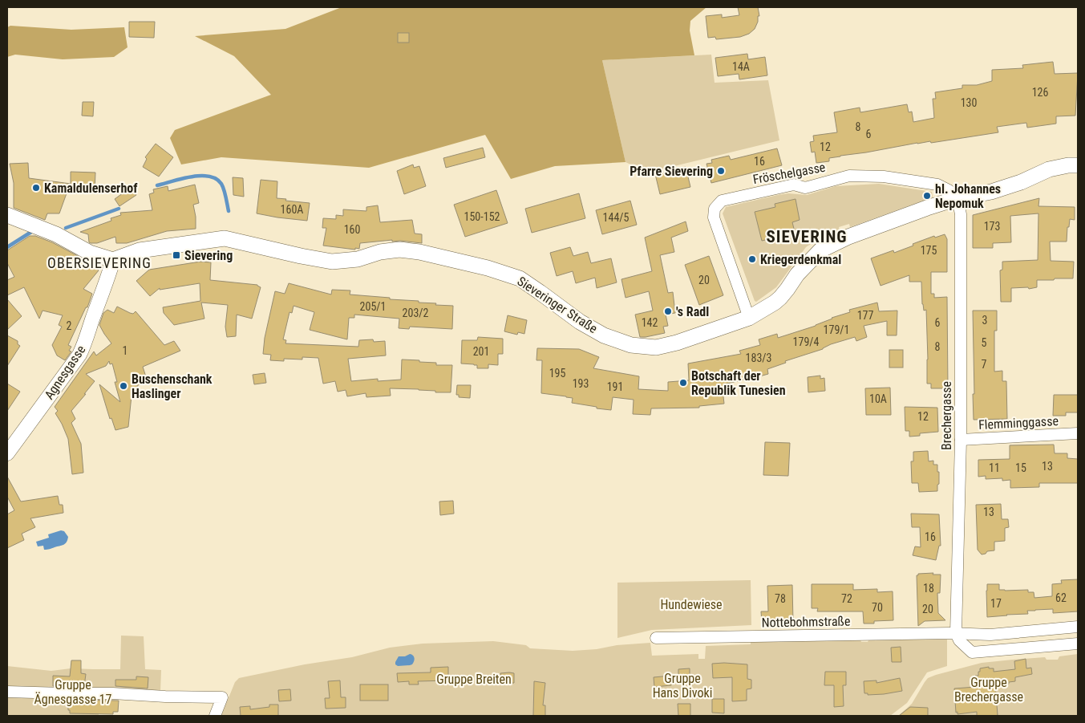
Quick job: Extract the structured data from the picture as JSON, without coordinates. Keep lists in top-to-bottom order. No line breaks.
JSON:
{"streets":{"main road":["Sieveringer Straße"],"street":["Fröschelgasse","Agnesgasse","Brechergasse","Flemminggasse","Nottebohmstraße"]},"crossings":[["Fröschelgasse","Sieveringer Straße"],["Fröschelgasse","Brechergasse"],["Sieveringer Straße","Agnesgasse"],["Sieveringer Straße","Brechergasse"],["Brechergasse","Flemminggasse"],["Brechergasse","Nottebohmstraße"]],"districts":["SIEVERING","OBERSIEVERING"],"parks":["Hundewiese","Gruppe Hans Divoki","Gruppe Breiten","Gruppe Brechergasse","Gruppe Ägnesgasse 17"],"places":{"other":["Pfarre Sievering","Kamaldulenserhof","hl. Johannes Nepomuk","Kriegerdenkmal","'s Radl","Botschaft der Republik Tunesien","Buschenschank Haslinger"],"transit":["Sievering"]},"house_numbers":["14A","126","130","8","6","12","16","160A","150-152","144/5","173","160","175","20","205/1","203/2","177","3","142","6","2","179/1","179/4","5","8","1","201","183/3","7","195","193","191","10A","12","13","11","15","13","16","18","62","78","72","17","70","20"]}
